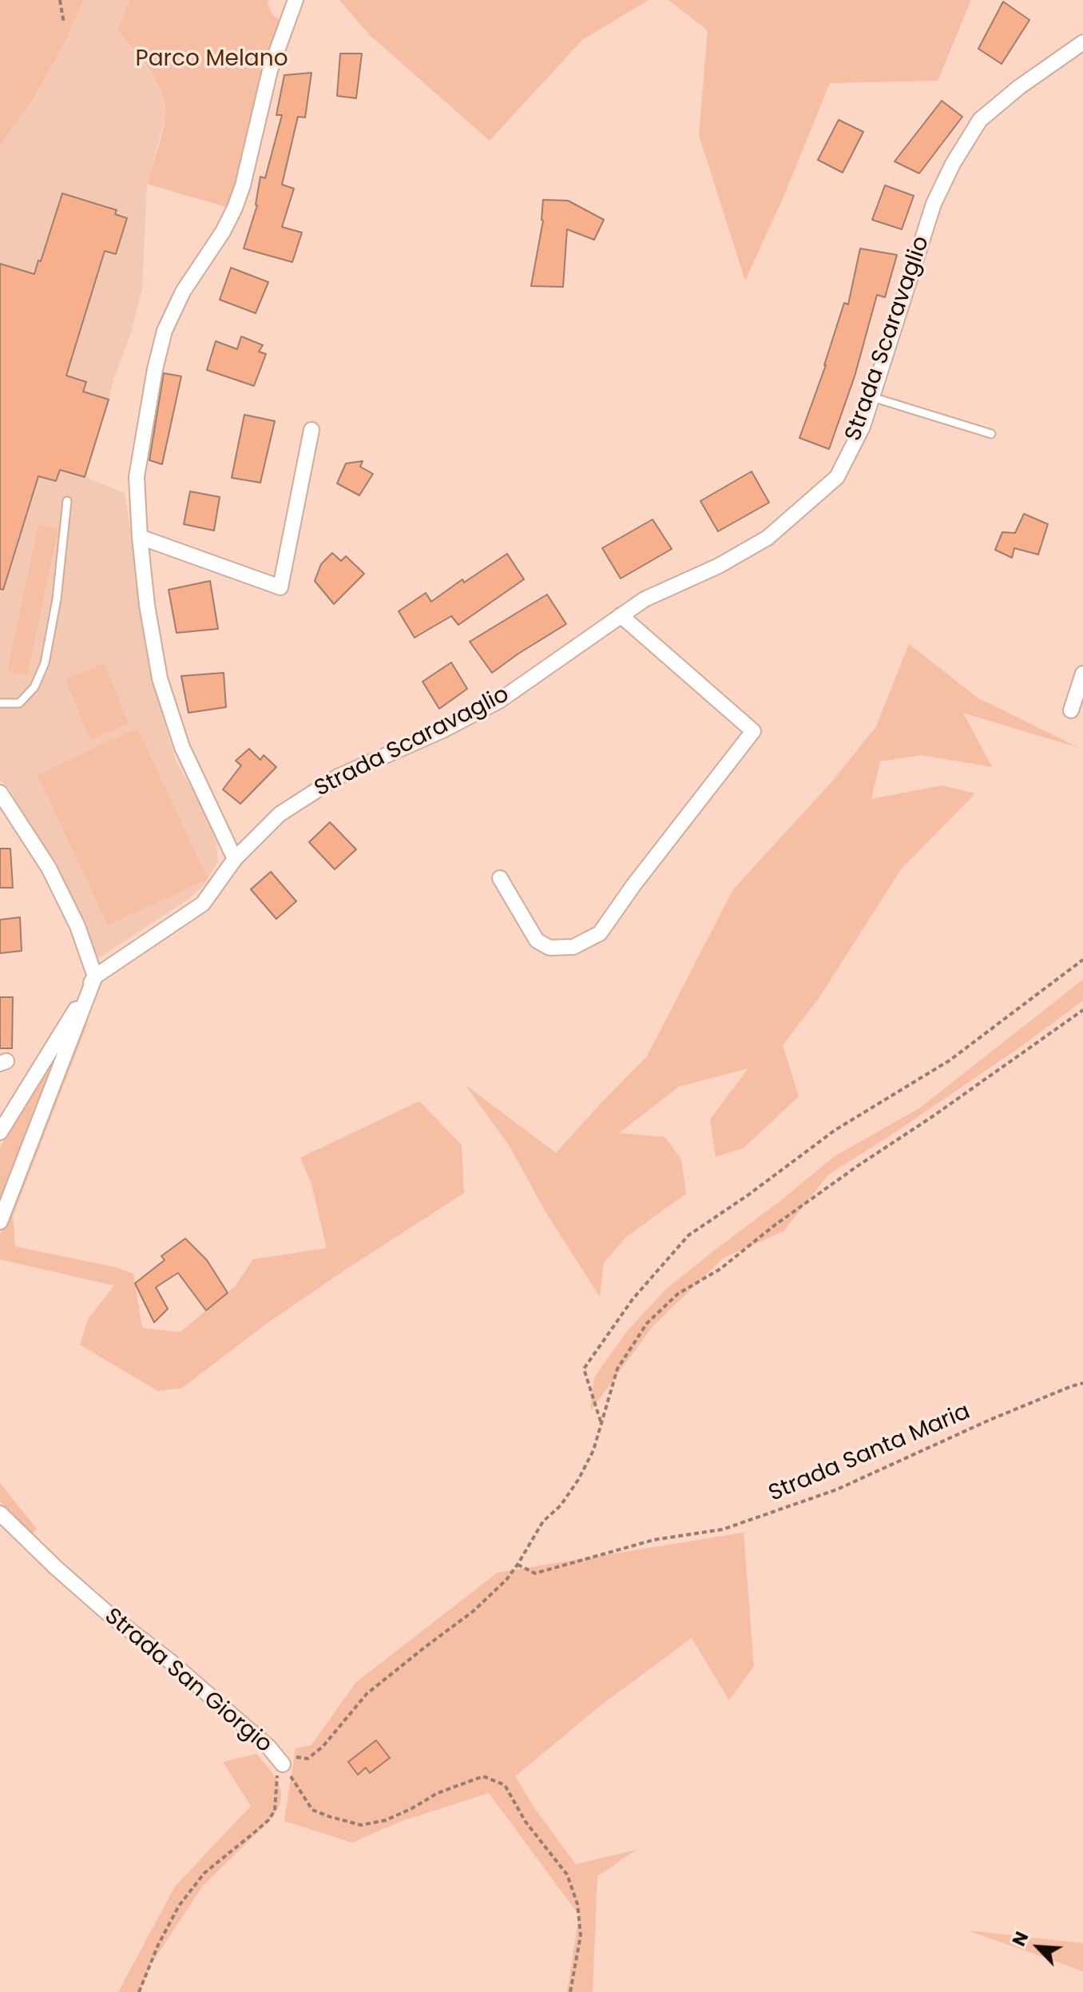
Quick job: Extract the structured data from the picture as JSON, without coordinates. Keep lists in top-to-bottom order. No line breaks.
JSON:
{"streets":{"street":["Strada Scaravaglio","Strada San Giorgio"],"path":["Strada Santa Maria"]},"parks":["Parco Melano"],"north":"top left"}
